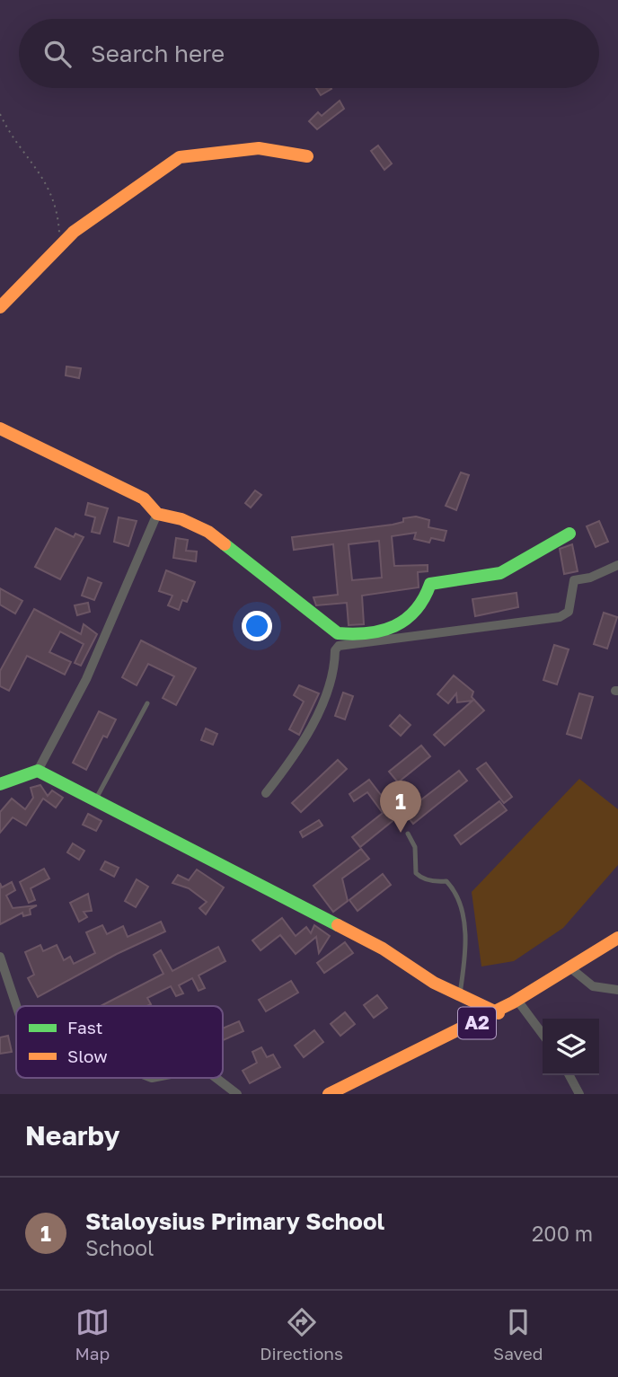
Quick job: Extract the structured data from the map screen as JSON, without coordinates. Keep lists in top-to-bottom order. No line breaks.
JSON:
{"streets":{"street":["A2"]},"legend":["Fast","Slow"],"page":{"search":"Search here","pins":"1","heading":"Nearby","list":[{"mark":"1","name":"Staloysius Primary School","note":"School","value":"200 m"}],"nav":["Map","Directions","Saved"]}}
